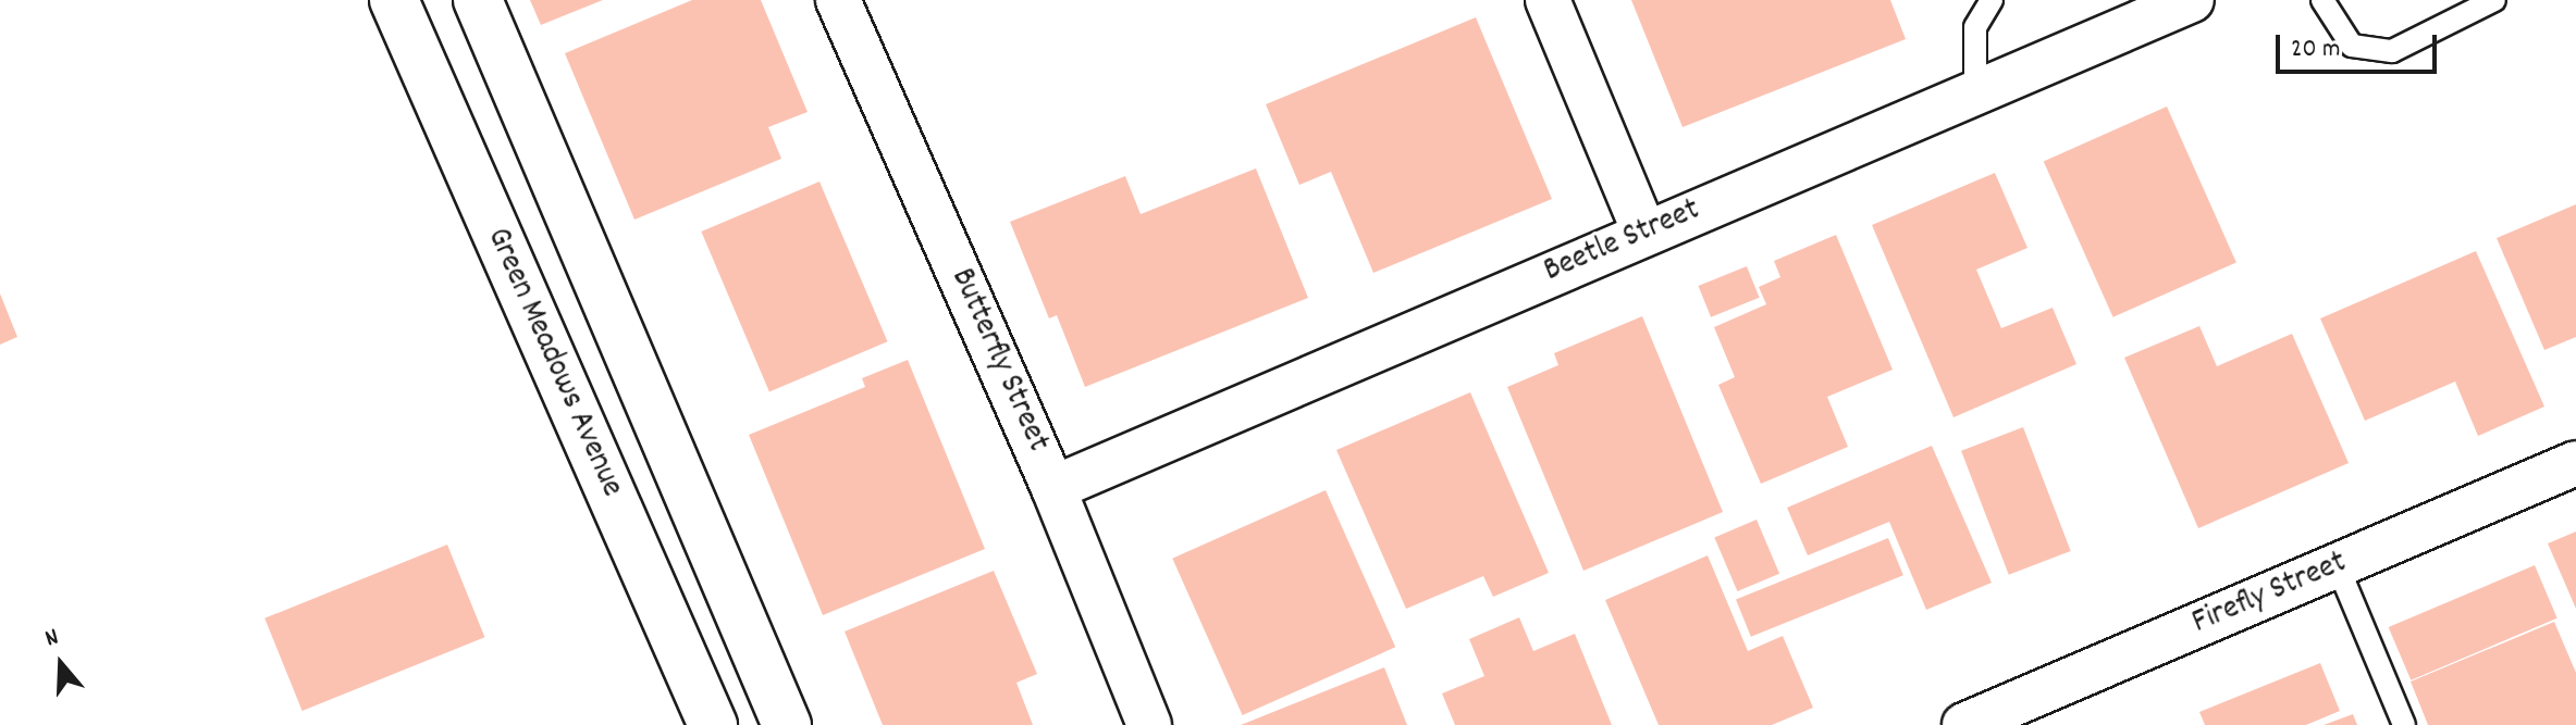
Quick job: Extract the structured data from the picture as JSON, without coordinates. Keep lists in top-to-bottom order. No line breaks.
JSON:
{"streets":{"street":["Beetle Street","Butterfly Street","Green Meadows Avenue","Firefly Street"]},"crossings":[["Beetle Street","Butterfly Street"]],"scale_bar":"20 m","north":"top"}
